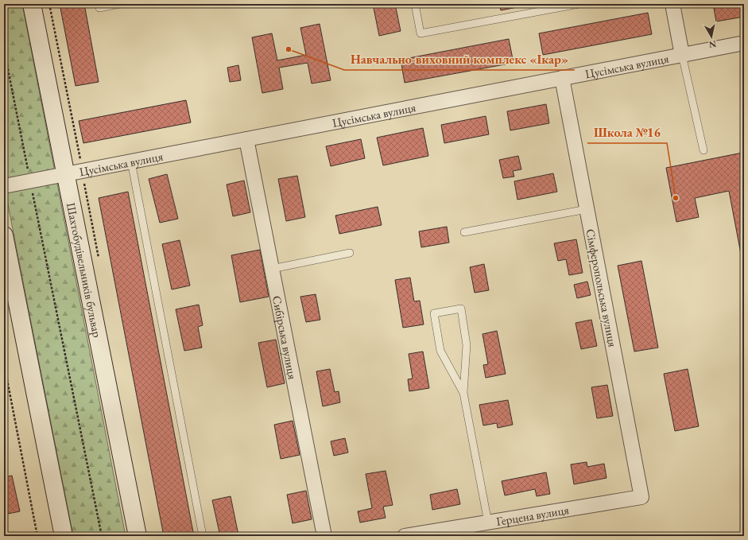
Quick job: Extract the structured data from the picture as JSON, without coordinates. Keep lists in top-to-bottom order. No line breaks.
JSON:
{"streets":{"main road":["Шахтобудівельників бульвар"],"street":["Цусімська вулиця","Сімферопольська вулиця","Сибірська вулиця","Герцена вулиця"]},"crossings":[["Цусімська вулиця","Шахтобудівельників бульвар"],["Цусімська вулиця","Сімферопольська вулиця"],["Цусімська вулиця","Сибірська вулиця"],["Сімферопольська вулиця","Герцена вулиця"]],"places":["Навчально-виховний комплекс «Ікар»","Школа №16"],"north":"bottom"}
